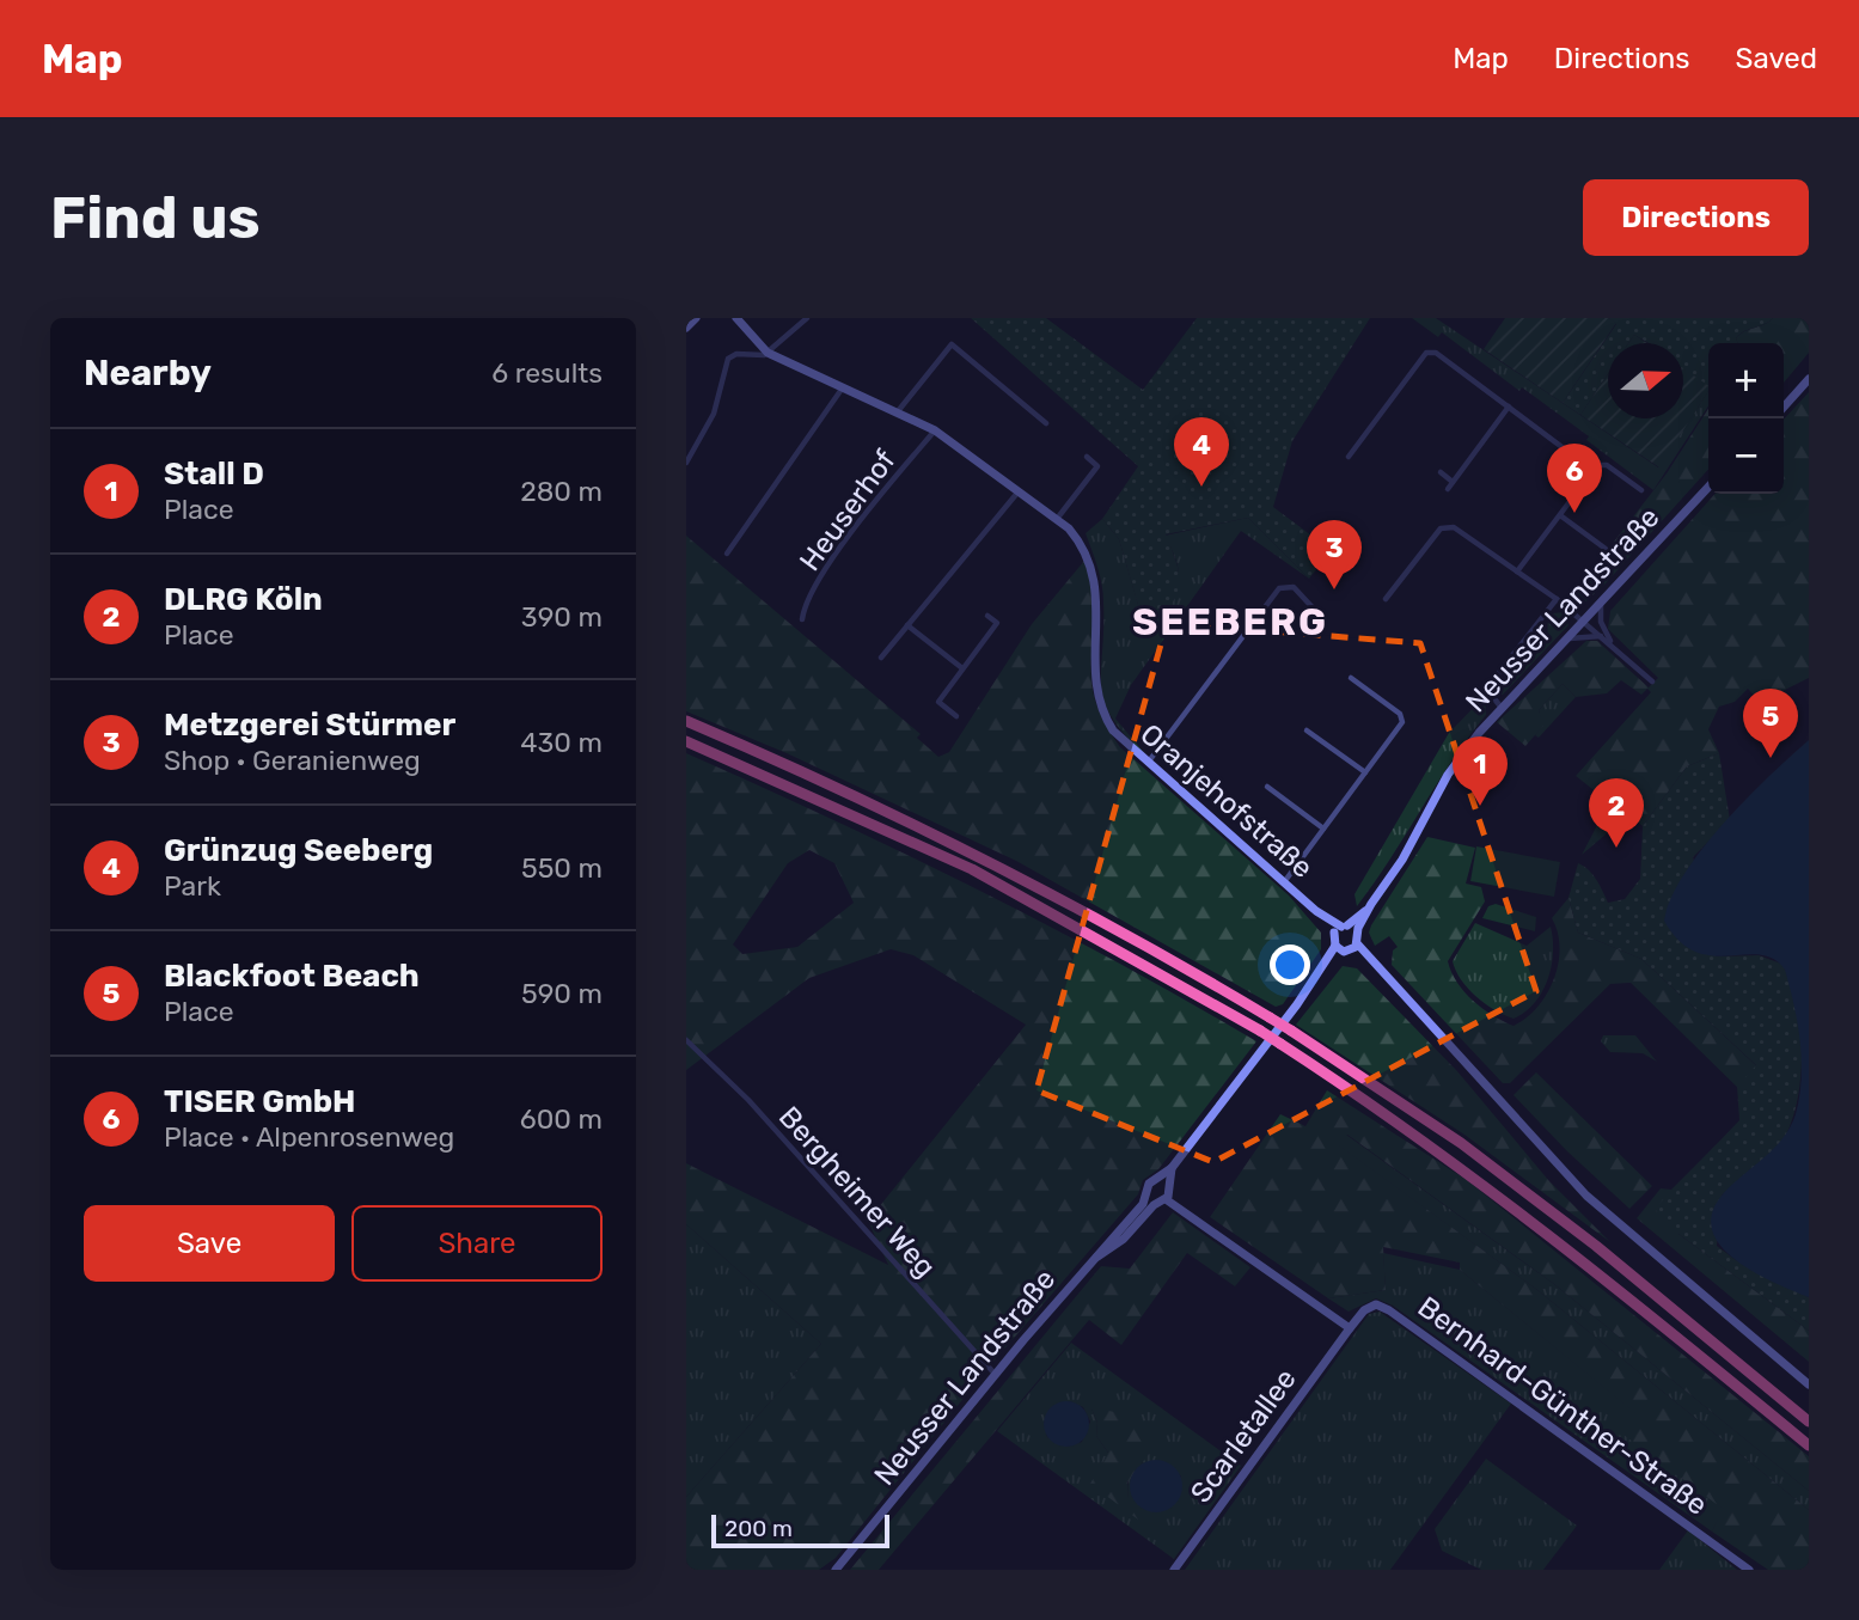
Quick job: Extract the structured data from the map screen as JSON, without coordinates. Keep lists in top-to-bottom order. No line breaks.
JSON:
{"streets":{"street":["Heuserhof","Neusser Landstraße","Oranjehofstraße","Bergheimer Weg","Bernhard-Günther-Straße","Scarletallee"]},"crossings":[["Heuserhof","Oranjehofstraße"],["Neusser Landstraße","Oranjehofstraße"],["Neusser Landstraße","Bergheimer Weg"],["Bernhard-Günther-Straße","Scarletallee"]],"districts":["SEEBERG"],"scale_bar":"200 m","north":"right","page":{"header":"Map","nav":["Map","Directions","Saved"],"buttons":["Directions",["Save","Share"]],"title":"Find us","heading":["Nearby","6 results"],"map_buttons":["+","−"],"pins":["4","6","3","5","1","2"],"list":[{"mark":"1","name":"Stall D","note":"Place","value":"280 m"},{"mark":"2","name":"DLRG Köln","note":"Place","value":"390 m"},{"mark":"3","name":"Metzgerei Stürmer","note":"Shop · Geranienweg","value":"430 m"},{"mark":"4","name":"Grünzug Seeberg","note":"Park","value":"550 m"},{"mark":"5","name":"Blackfoot Beach","note":"Place","value":"590 m"},{"mark":"6","name":"TISER GmbH","note":"Place · Alpenrosenweg","value":"600 m"}],"scale":"200 m"}}
